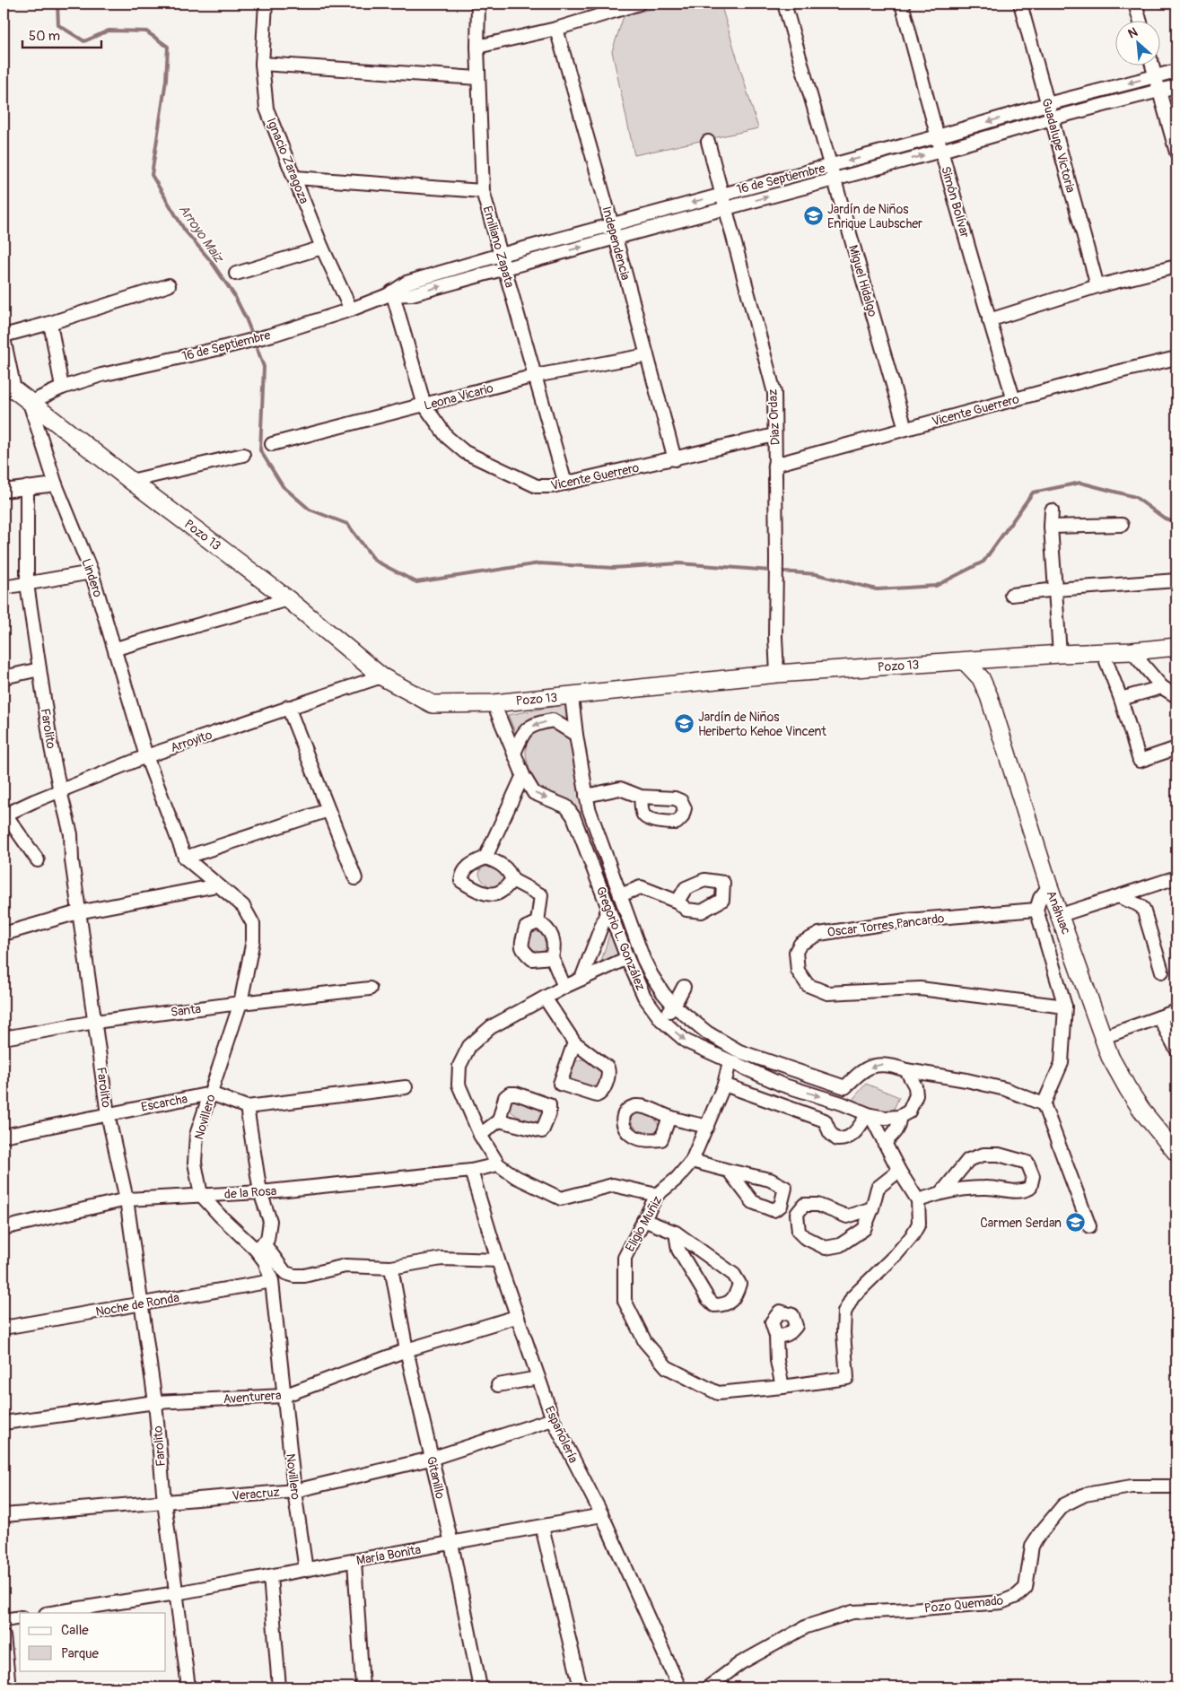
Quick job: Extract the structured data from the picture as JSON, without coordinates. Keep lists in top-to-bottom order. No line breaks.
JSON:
{"streets":{"main road":["Pozo 13","Anáhuac"],"street":["Guadalupe Victoria","Ignacio Zaragoza","16 de Septiembre","Simón Bolívar","Independencia","Emiliano Zapata","Miguel Hidalgo","Leona Vicario","Vicente Guerrero","Diaz Ordaz","Lindero","Farolito","Arroyito","Oscar Torres Pancardo","Gregorio L. González","Santa","Escarcha","Novillero","de la Rosa","Eligio Muñiz","Noche de Ronda","Aventurera","Españolería","Gitanillo","Veracruz","María Bonita","Pozo Quemado"]},"crossings":[["Guadalupe Victoria","16 de Septiembre"],["Ignacio Zaragoza","16 de Septiembre"],["16 de Septiembre","Simón Bolívar"],["16 de Septiembre","Independencia"],["16 de Septiembre","Emiliano Zapata"],["16 de Septiembre","Miguel Hidalgo"],["16 de Septiembre","Vicente Guerrero"],["16 de Septiembre","Diaz Ordaz"],["16 de Septiembre","Pozo 13"],["16 de Septiembre","Lindero"],["Simón Bolívar","Vicente Guerrero"],["Independencia","Leona Vicario"],["Independencia","Vicente Guerrero"],["Emiliano Zapata","Leona Vicario"],["Emiliano Zapata","Vicente Guerrero"],["Miguel Hidalgo","Vicente Guerrero"],["Leona Vicario","Vicente Guerrero"],["Vicente Guerrero","Diaz Ordaz"],["Diaz Ordaz","Pozo 13"],["Pozo 13","Lindero"],["Pozo 13","Arroyito"],["Pozo 13","Anáhuac"],["Pozo 13","Gregorio L. González"],["Lindero","Arroyito"],["Lindero","Novillero"],["Farolito","Arroyito"],["Farolito","Santa"],["Farolito","Escarcha"],["Farolito","de la Rosa"],["Farolito","Noche de Ronda"],["Farolito","Aventurera"],["Farolito","Veracruz"],["Farolito","María Bonita"],["Arroyito","Novillero"],["Gregorio L. González","Eligio Muñiz"],["Santa","Novillero"],["Escarcha","Novillero"],["Novillero","de la Rosa"],["Novillero","Noche de Ronda"],["Novillero","Aventurera"],["Novillero","Veracruz"],["Novillero","María Bonita"],["de la Rosa","Españolería"],["Aventurera","Españolería"],["Aventurera","Gitanillo"],["Españolería","Veracruz"],["Españolería","María Bonita"],["Gitanillo","Veracruz"],["Gitanillo","María Bonita"]],"water":["Arroyo Maiz"],"places":{"school or university":["Jardín de Niños Enrique Laubscher","Jardín de Niños Heriberto Kehoe Vincent","Carmen Serdan"]},"legend":["Calle","Parque"],"scale_bar":"50 m","north":"top left"}
